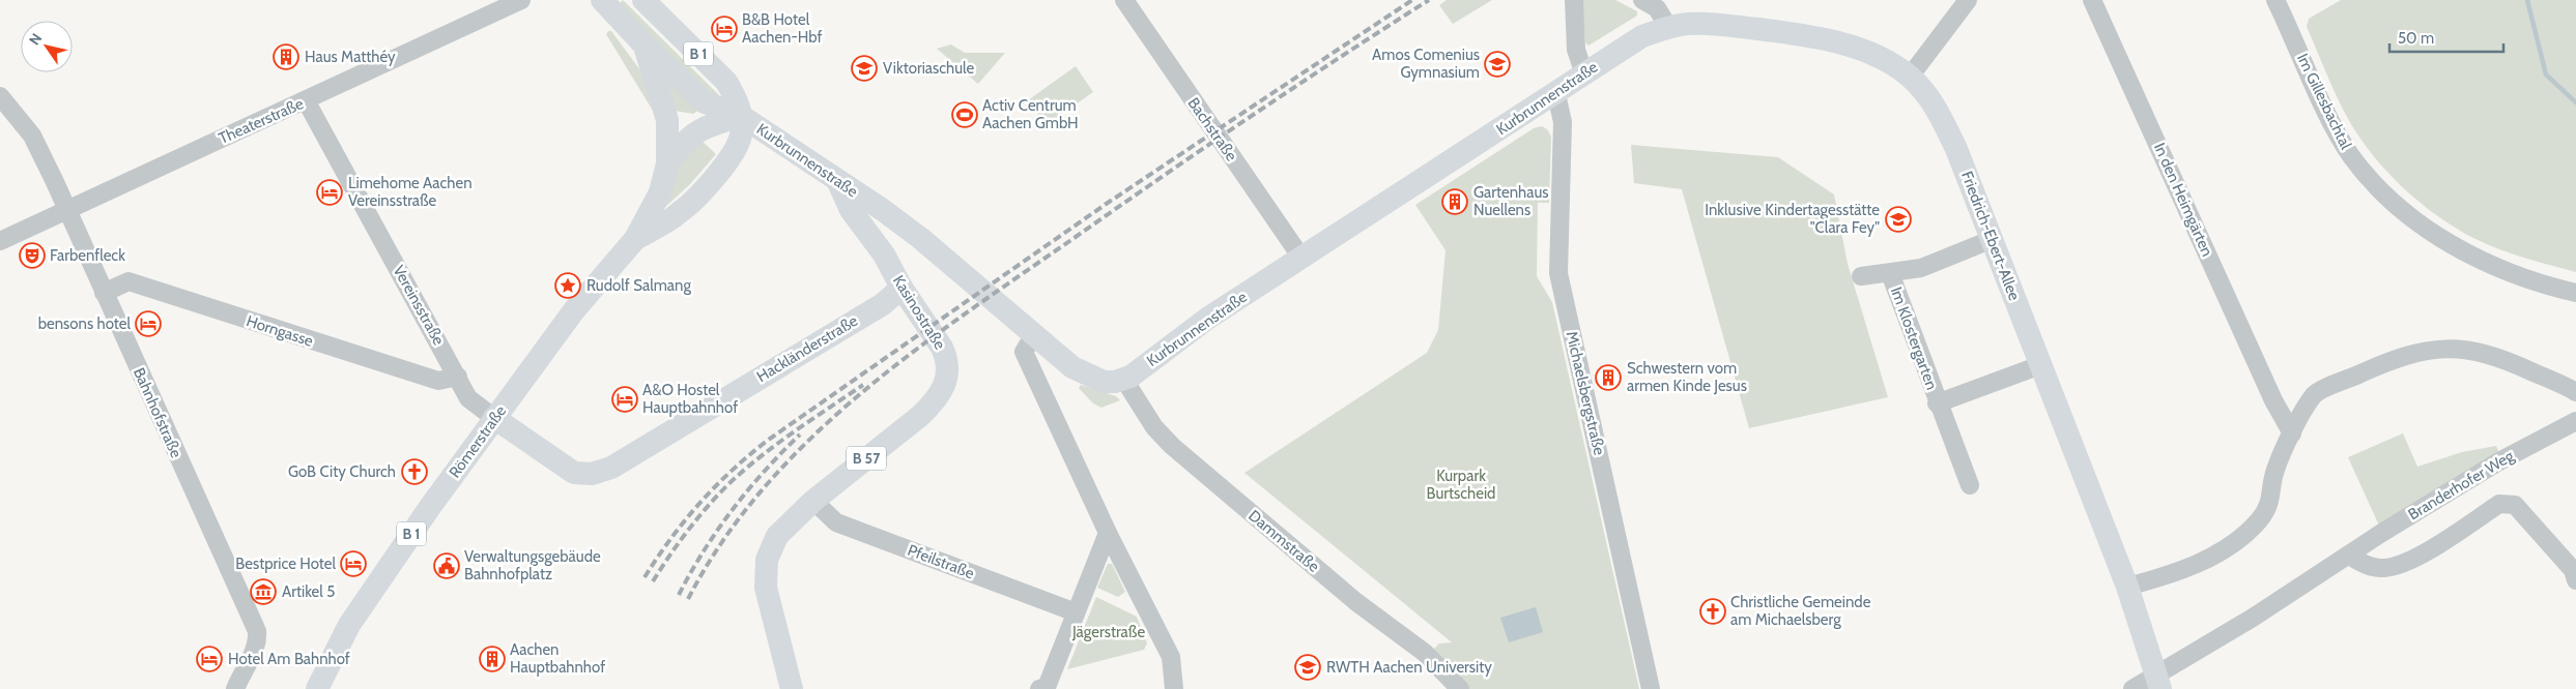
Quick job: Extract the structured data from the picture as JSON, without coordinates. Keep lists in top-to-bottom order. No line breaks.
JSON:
{"streets":{"main road":["B 1","Kurbrunnenstraße","Friedrich-Ebert-Allee","Vereinsstraße","Kasinostraße","Hackländerstraße","Römerstraße","B 57"],"street":["Im Gillesbachtal","Theaterstraße","Bachstraße","In den Heimgärten","Horngasse","Im Klostergarten","Michaelsbergstraße","Bahnhofstraße","Branderhofer Weg","Dammstraße","Pfeilstraße"]},"crossings":[["B 1","Kurbrunnenstraße"],["B 1","Römerstraße"],["Kurbrunnenstraße","Bachstraße"],["Kurbrunnenstraße","Friedrich-Ebert-Allee"],["Kurbrunnenstraße","Kasinostraße"],["Kurbrunnenstraße","Michaelsbergstraße"],["Kurbrunnenstraße","Römerstraße"],["Kurbrunnenstraße","Dammstraße"],["Theaterstraße","Vereinsstraße"],["Theaterstraße","Bahnhofstraße"],["Friedrich-Ebert-Allee","Im Klostergarten"],["Friedrich-Ebert-Allee","Branderhofer Weg"],["Vereinsstraße","Horngasse"],["Vereinsstraße","Hackländerstraße"],["Vereinsstraße","Römerstraße"],["Kasinostraße","Hackländerstraße"],["Kasinostraße","Pfeilstraße"],["Horngasse","Bahnhofstraße"]],"parks":["Kurpark Burtscheid","Jägerstraße"],"places":{"hotel":["B&B Hotel Aachen-Hbf","Limehome Aachen Vereinsstraße","bensons hotel","A&O Hostel Hauptbahnhof","Bestprice Hotel","Hotel Am Bahnhof"],"building":["Haus Matthéy","Gartenhaus Nuellens","Schwestern vom armen Kinde Jesus","Aachen Hauptbahnhof"],"school or university":["Amos Comenius Gymnasium","Viktoriaschule","Inklusive Kindertagesstätte \"Clara Fey\"","RWTH Aachen University"],"sports":["Activ Centrum Aachen GmbH"],"theatre":["Farbenfleck"],"place":["Rudolf Salmang"],"church":["GoB City Church","Christliche Gemeinde am Michaelsberg"],"public building":["Verwaltungsgebäude Bahnhofplatz"],"museum":["Artikel 5"]},"scale_bar":"50 m","north":"top left"}
